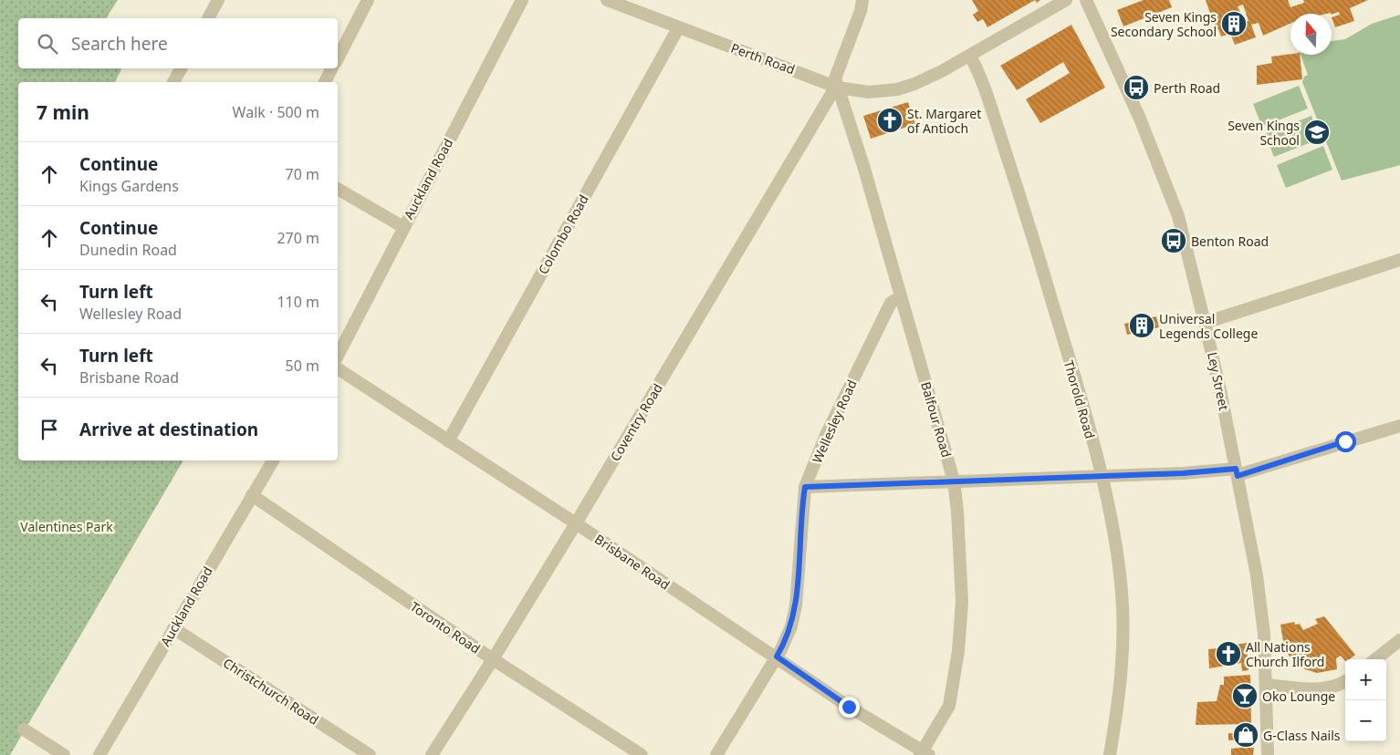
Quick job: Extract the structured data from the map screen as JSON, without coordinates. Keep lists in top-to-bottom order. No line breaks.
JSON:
{"streets":{"street":["Perth Road","Auckland Road","Colombo Road","Ley Street","Thorold Road","Balfour Road","Wellesley Road","Coventry Road","Brisbane Road","Toronto Road","Christchurch Road"]},"crossings":[["Perth Road","Colombo Road"],["Perth Road","Thorold Road"],["Perth Road","Balfour Road"],["Perth Road","Coventry Road"],["Auckland Road","Toronto Road"],["Auckland Road","Christchurch Road"],["Colombo Road","Brisbane Road"],["Balfour Road","Wellesley Road"],["Balfour Road","Coventry Road"],["Balfour Road","Brisbane Road"],["Wellesley Road","Brisbane Road"],["Coventry Road","Brisbane Road"],["Coventry Road","Toronto Road"]],"parks":["Valentines Park"],"places":{"building":["Seven Kings Secondary School","Universal Legends College"],"bus stop":["Perth Road","Benton Road"],"church":["St. Margaret of Antioch","All Nations Church Ilford"],"school or university":["Seven Kings School"],"bar":["Oko Lounge"],"shop":["G-Class Nails"]},"north":"top","page":{"search":"Search here","heading":["7 min","Walk · 500 m"],"list":[["Continue","Kings Gardens","70 m"],["Continue","Dunedin Road","270 m"],["Turn left","Wellesley Road","110 m"],["Turn left","Brisbane Road","50 m"],"Arrive at destination"],"map_buttons":["+","−"]}}
